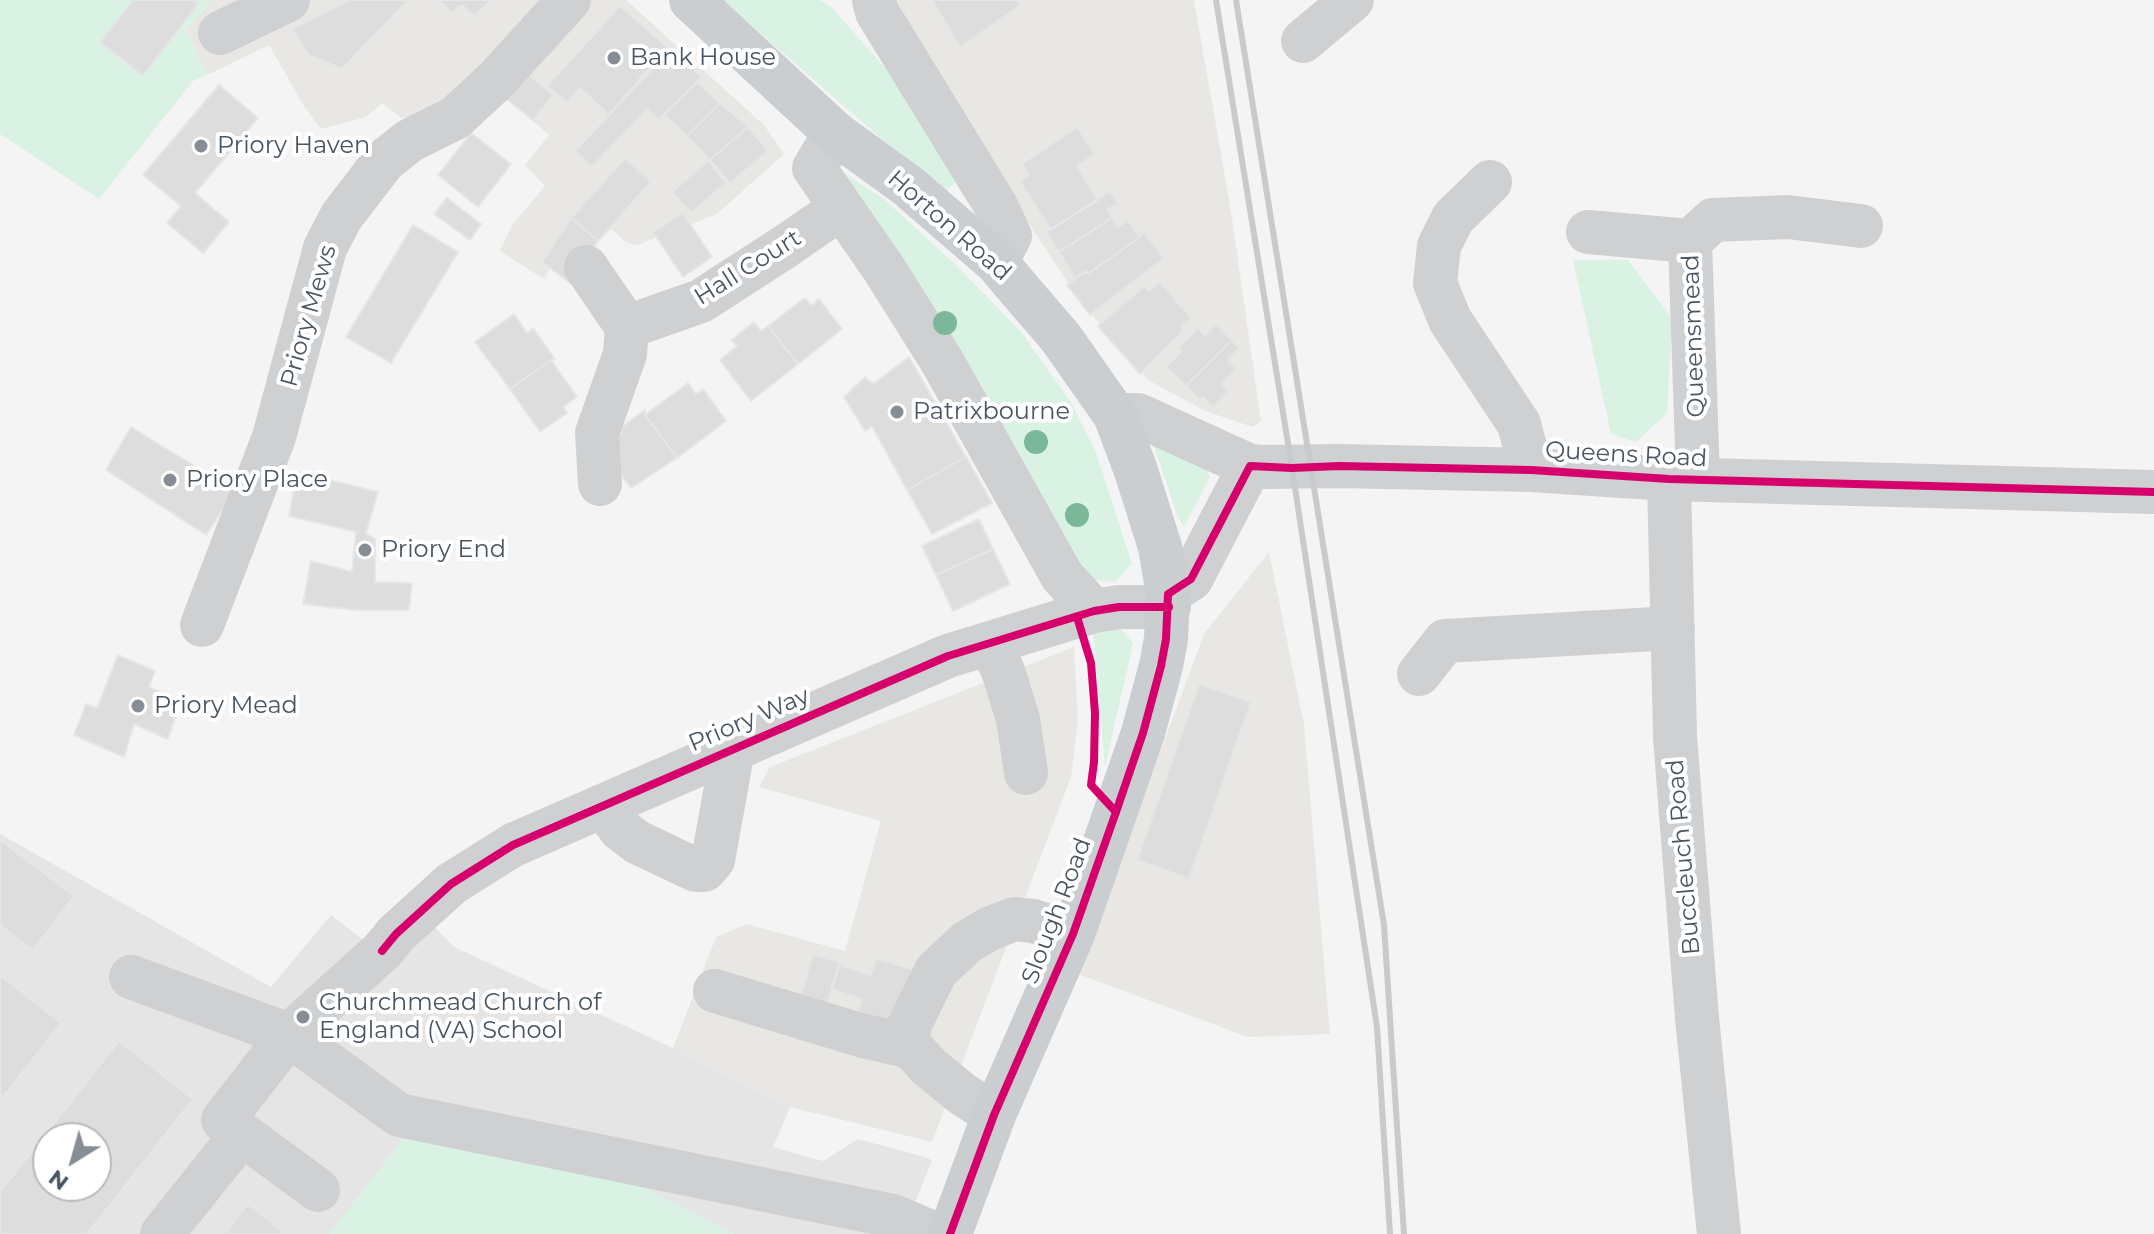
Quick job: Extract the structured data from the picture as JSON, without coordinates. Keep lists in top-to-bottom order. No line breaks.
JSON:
{"streets":{"main road":["Horton Road","Slough Road"],"street":["Hall Court","Priory Mews","Queensmead","Queens Road","Priory Way","Buccleuch Road"]},"crossings":[["Horton Road","Queens Road"],["Horton Road","Priory Way"],["Horton Road","Slough Road"],["Queensmead","Queens Road"],["Queensmead","Buccleuch Road"],["Queens Road","Buccleuch Road"],["Priory Way","Slough Road"]],"places":["Bank House","Priory Haven","Patrixbourne","Priory Place","Priory End","Priory Mead","Churchmead Church of England (VA) School"],"north":"bottom left"}
